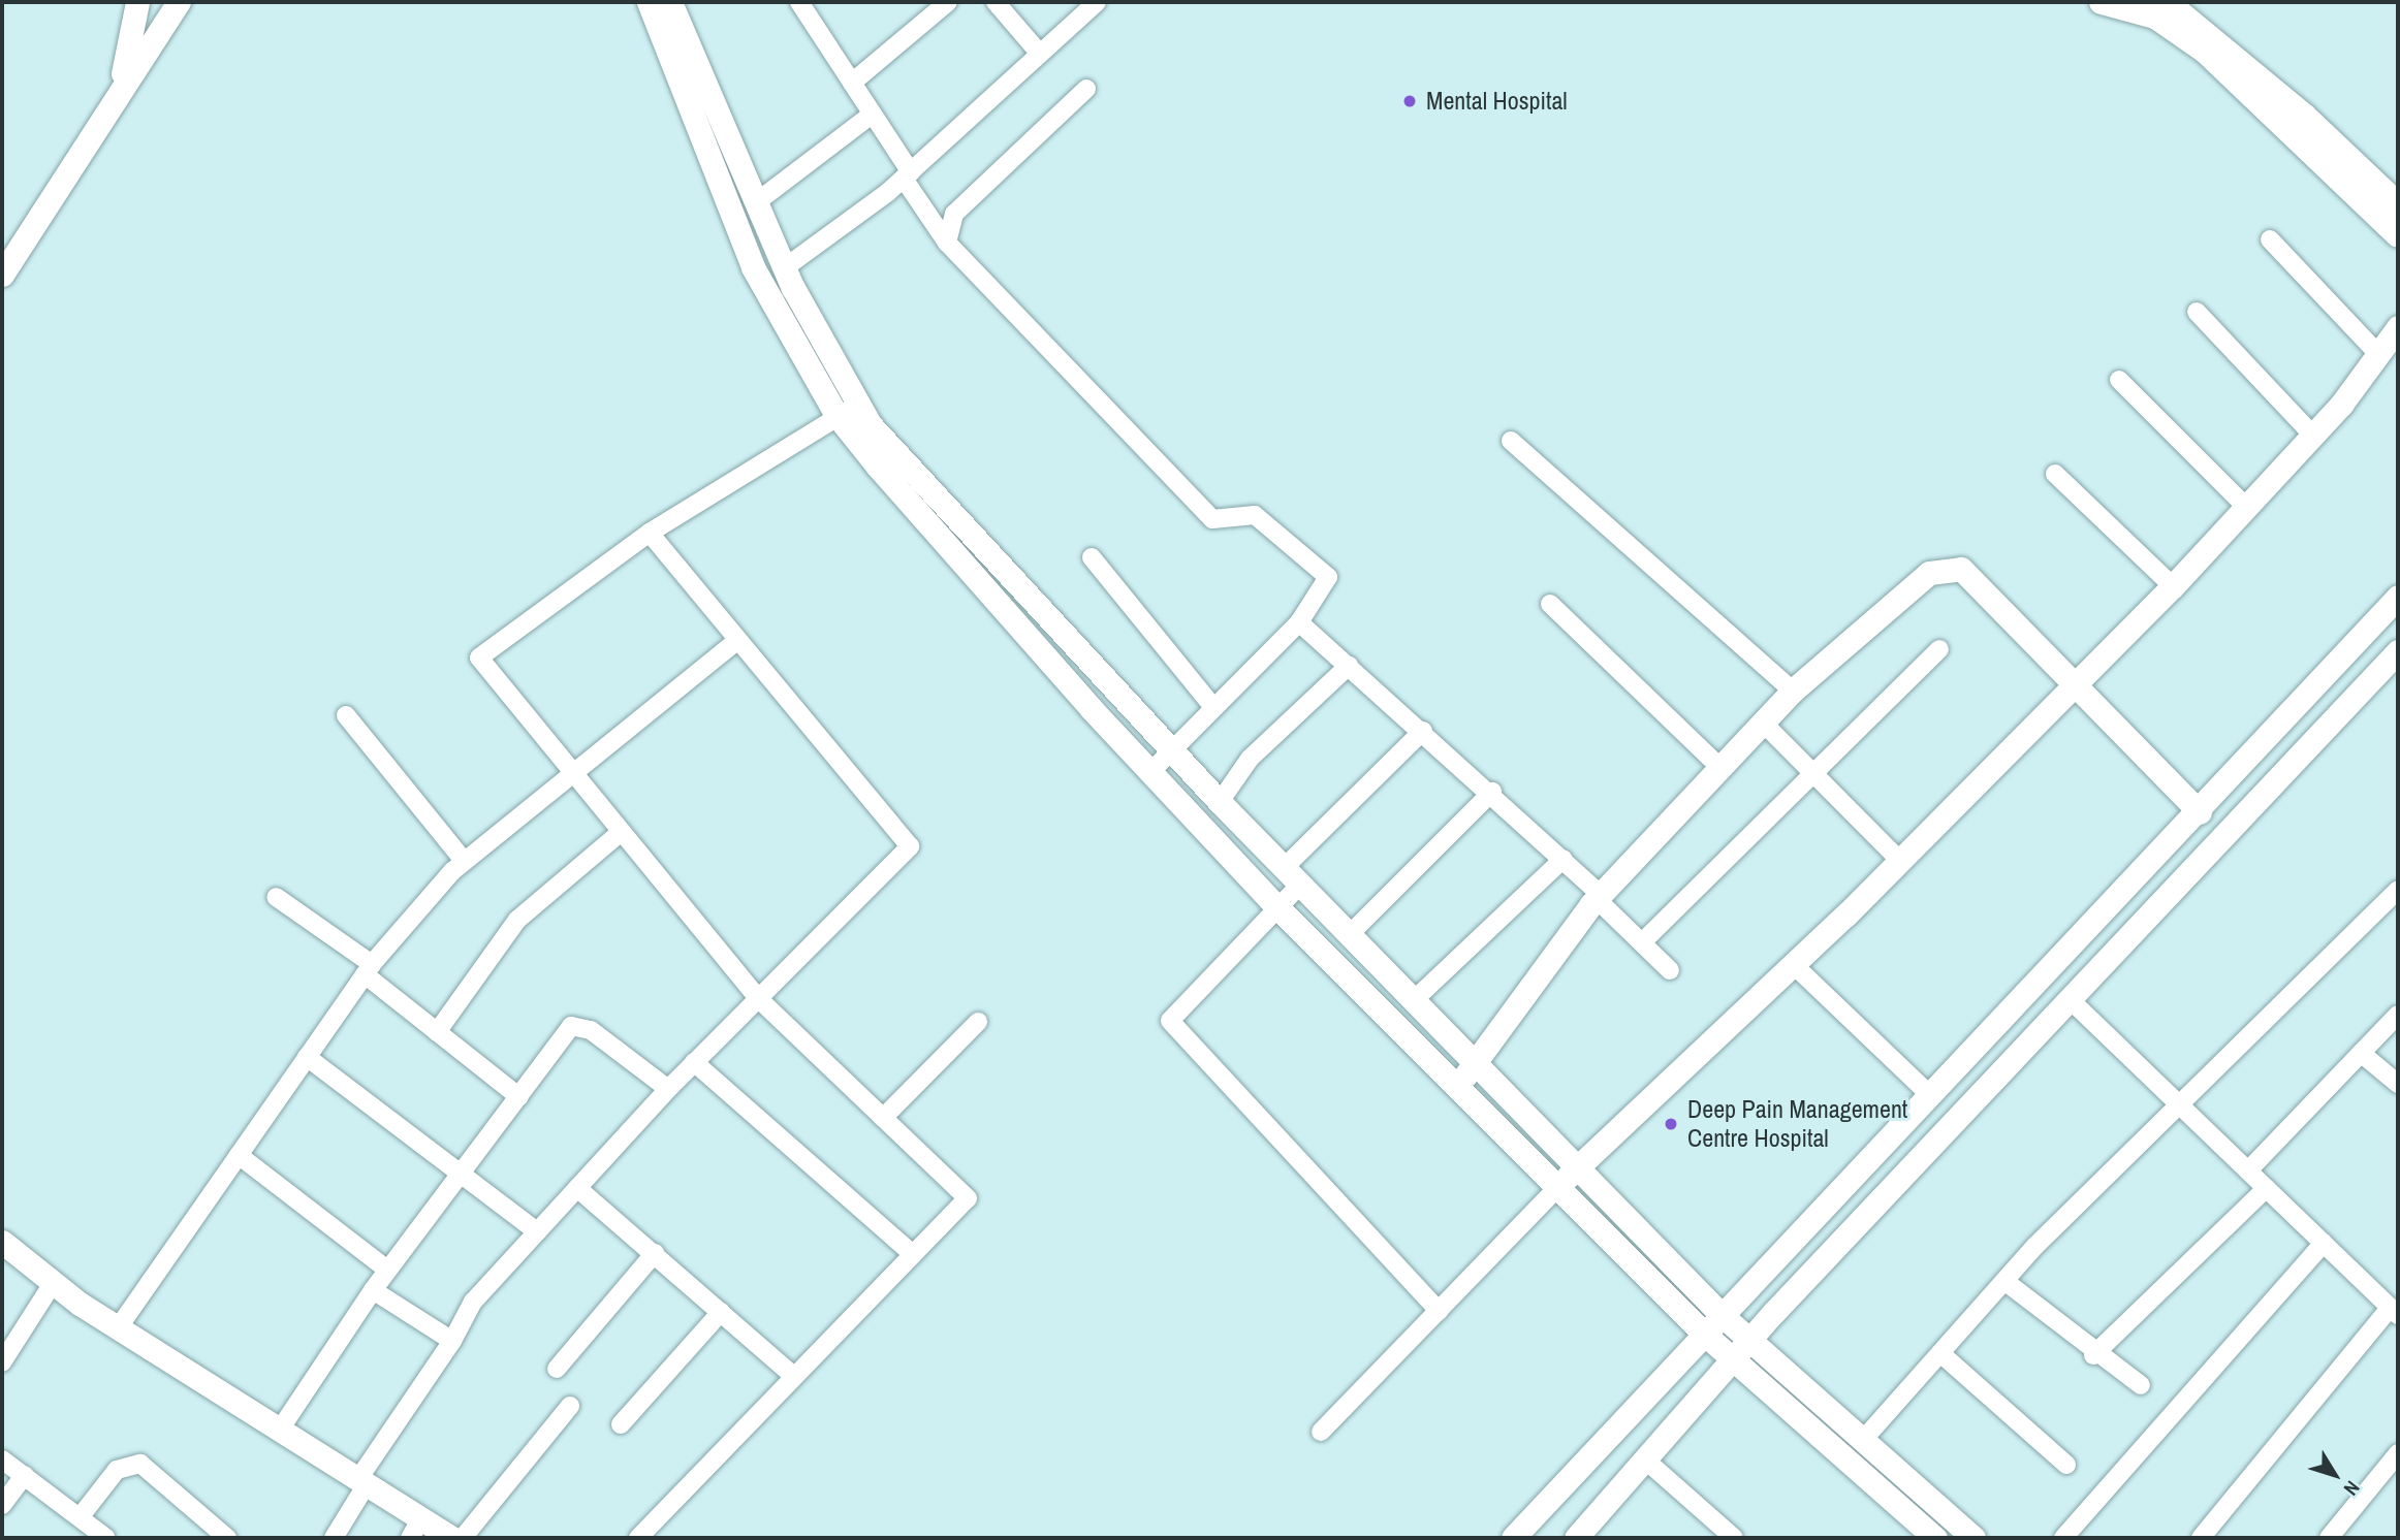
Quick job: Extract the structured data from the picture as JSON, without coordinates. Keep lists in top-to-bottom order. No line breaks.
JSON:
{"places":["Mental Hospital","Deep Pain Management Centre Hospital"],"north":"bottom right"}
